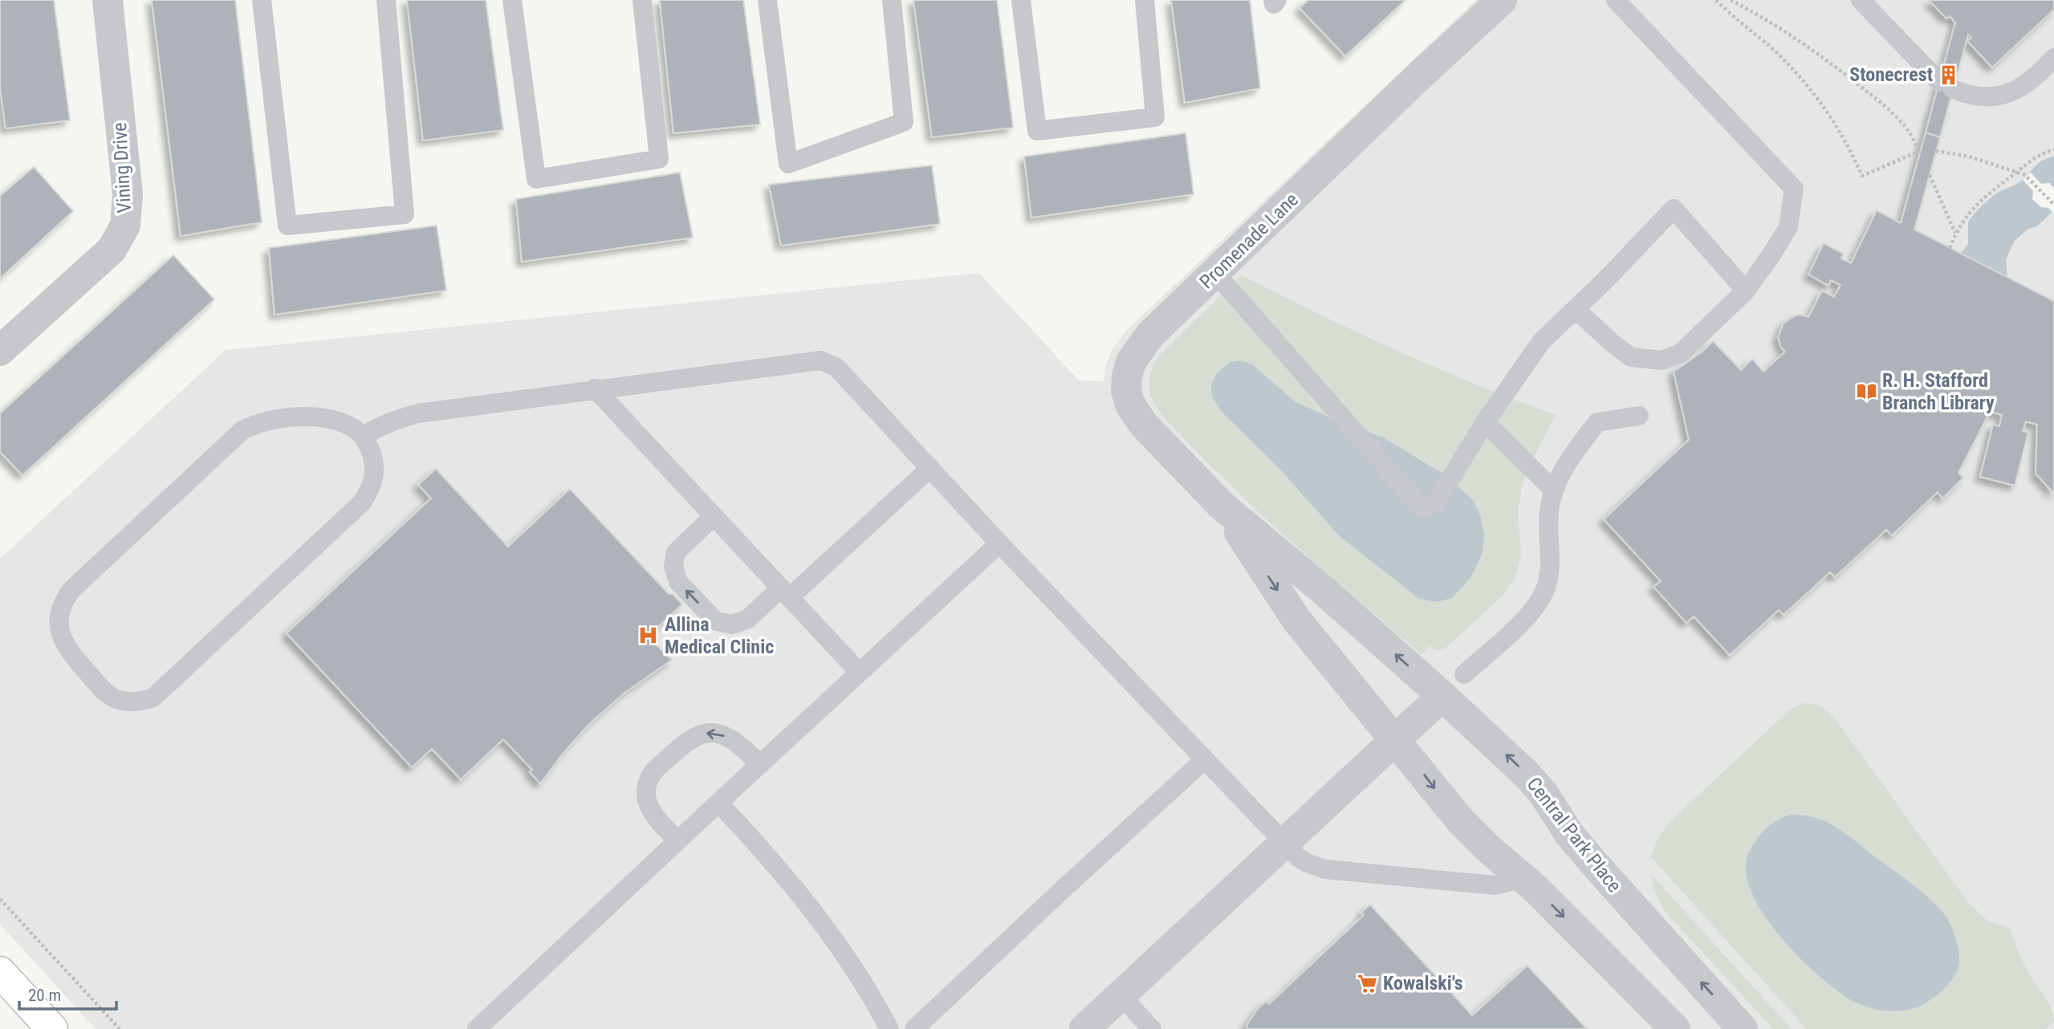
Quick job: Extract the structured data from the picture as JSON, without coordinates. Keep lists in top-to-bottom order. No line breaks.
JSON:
{"streets":{"street":["Vining Drive","Promenade Lane","Central Park Place"]},"crossings":[["Promenade Lane","Central Park Place"]],"places":{"building":["Stonecrest"],"library":["R. H. Stafford Branch Library"],"hospital":["Allina Medical Clinic"],"supermarket":["Kowalski's"]},"scale_bar":"20 m"}
